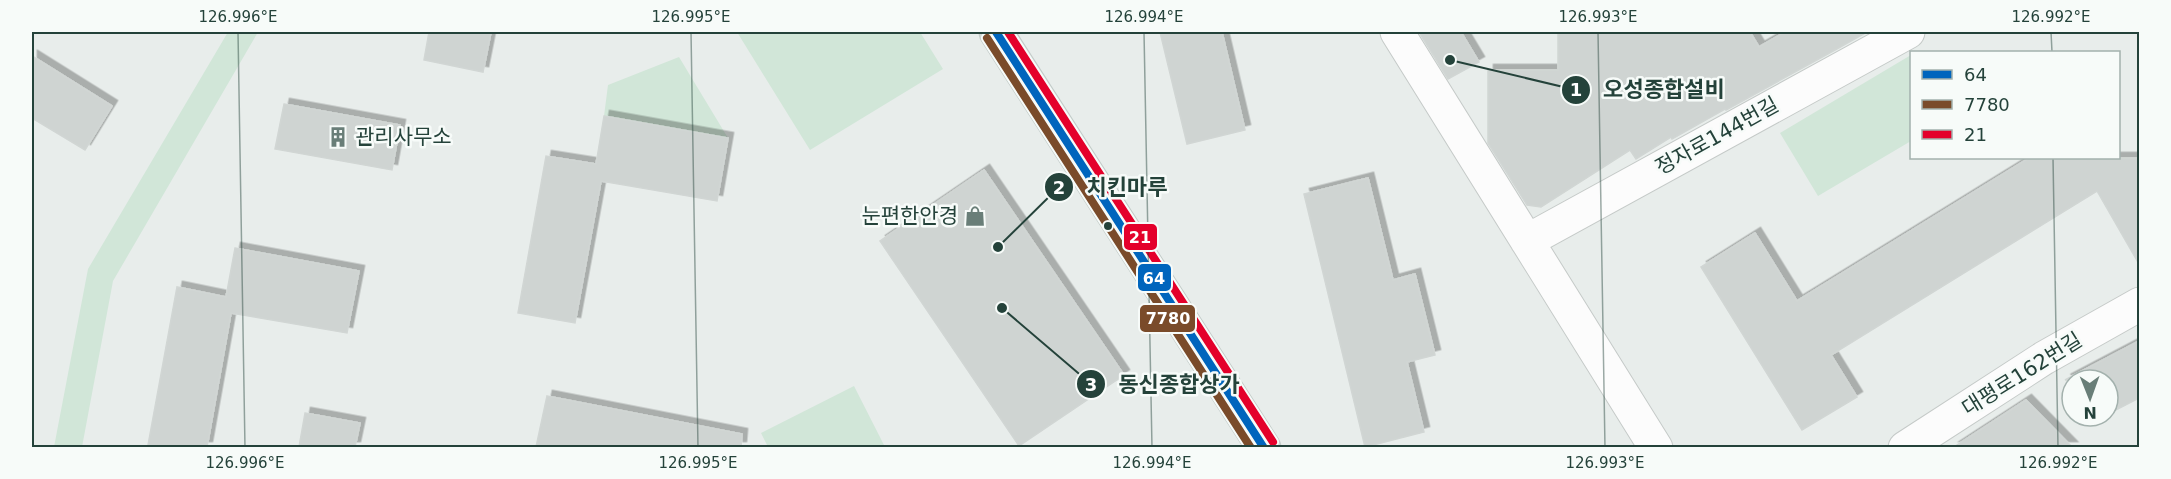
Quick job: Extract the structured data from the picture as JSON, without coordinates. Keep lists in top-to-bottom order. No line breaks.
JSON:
{"streets":{"street":["정자로144번길","대평로162번길"]},"places":{"other":["오성종합설비","치킨마루","동신종합상가"],"building":["관리사무소"],"shop":["눈편한안경"]},"lines":["transit line 64","transit line 21","transit line 7780"],"legend":["64","7780","21"],"north":"bottom","coordinates":["126.996°E","126.995°E","126.994°E","126.993°E","126.992°E"]}
